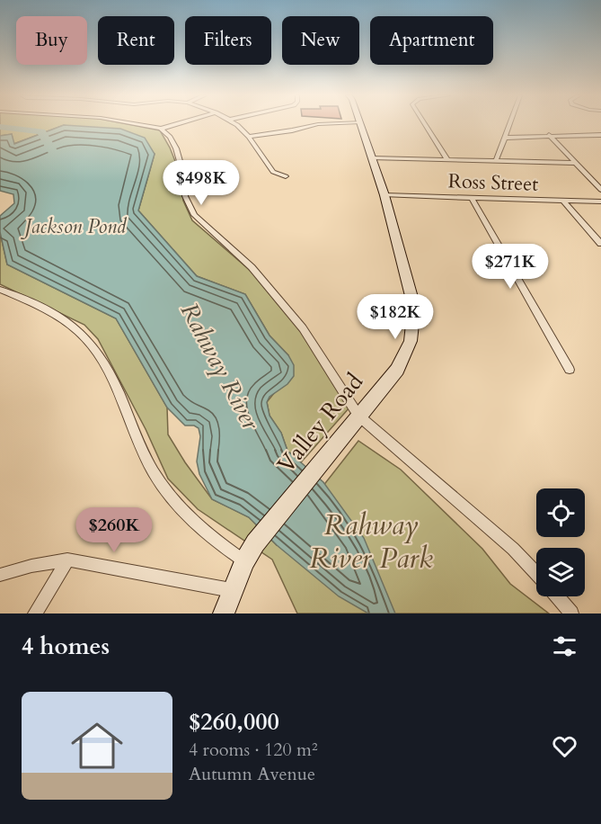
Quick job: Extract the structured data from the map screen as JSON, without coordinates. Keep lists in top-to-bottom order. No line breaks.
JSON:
{"streets":{"street":["Ross Street","Valley Road"]},"crossings":[["Ross Street","Valley Road"]],"water":["Jackson Pond","Rahway River"],"parks":["Rahway River Park"],"page":{"chip":["Buy","Rent","Filters","New","Apartment"],"price":["$498K","$271K","$182K","$260K"],"heading":"4 homes","list":[{"name":"$260,000","note":"4 rooms · 120 m² · Autumn Avenue"}]}}
